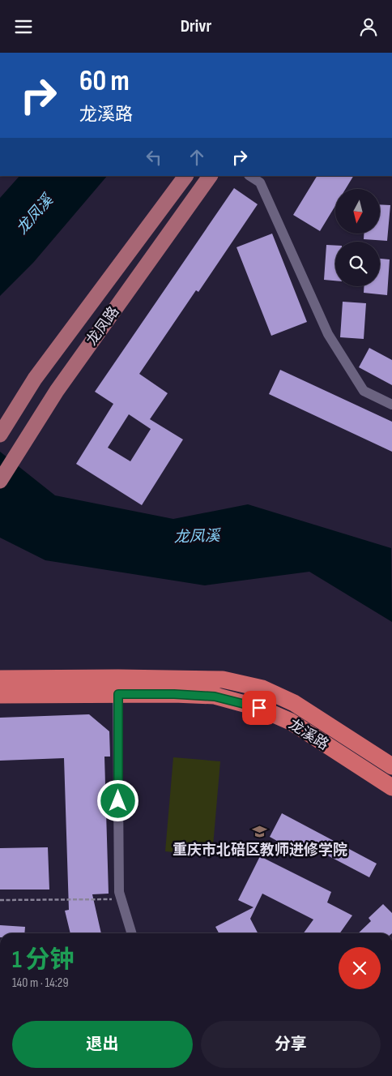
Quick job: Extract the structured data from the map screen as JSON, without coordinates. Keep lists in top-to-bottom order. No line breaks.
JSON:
{"streets":{"highway":["龙溪路"],"main road":["龙凤路"]},"water":["龙凤溪"],"places":{"school or university":["重庆市北碚区教师进修学院"]},"north":"bottom","page":{"header":"Drivr","turn":["60 m","龙溪路"],"heading":["1 分钟","140 m · 14:29"],"buttons":["退出","分享"]}}
